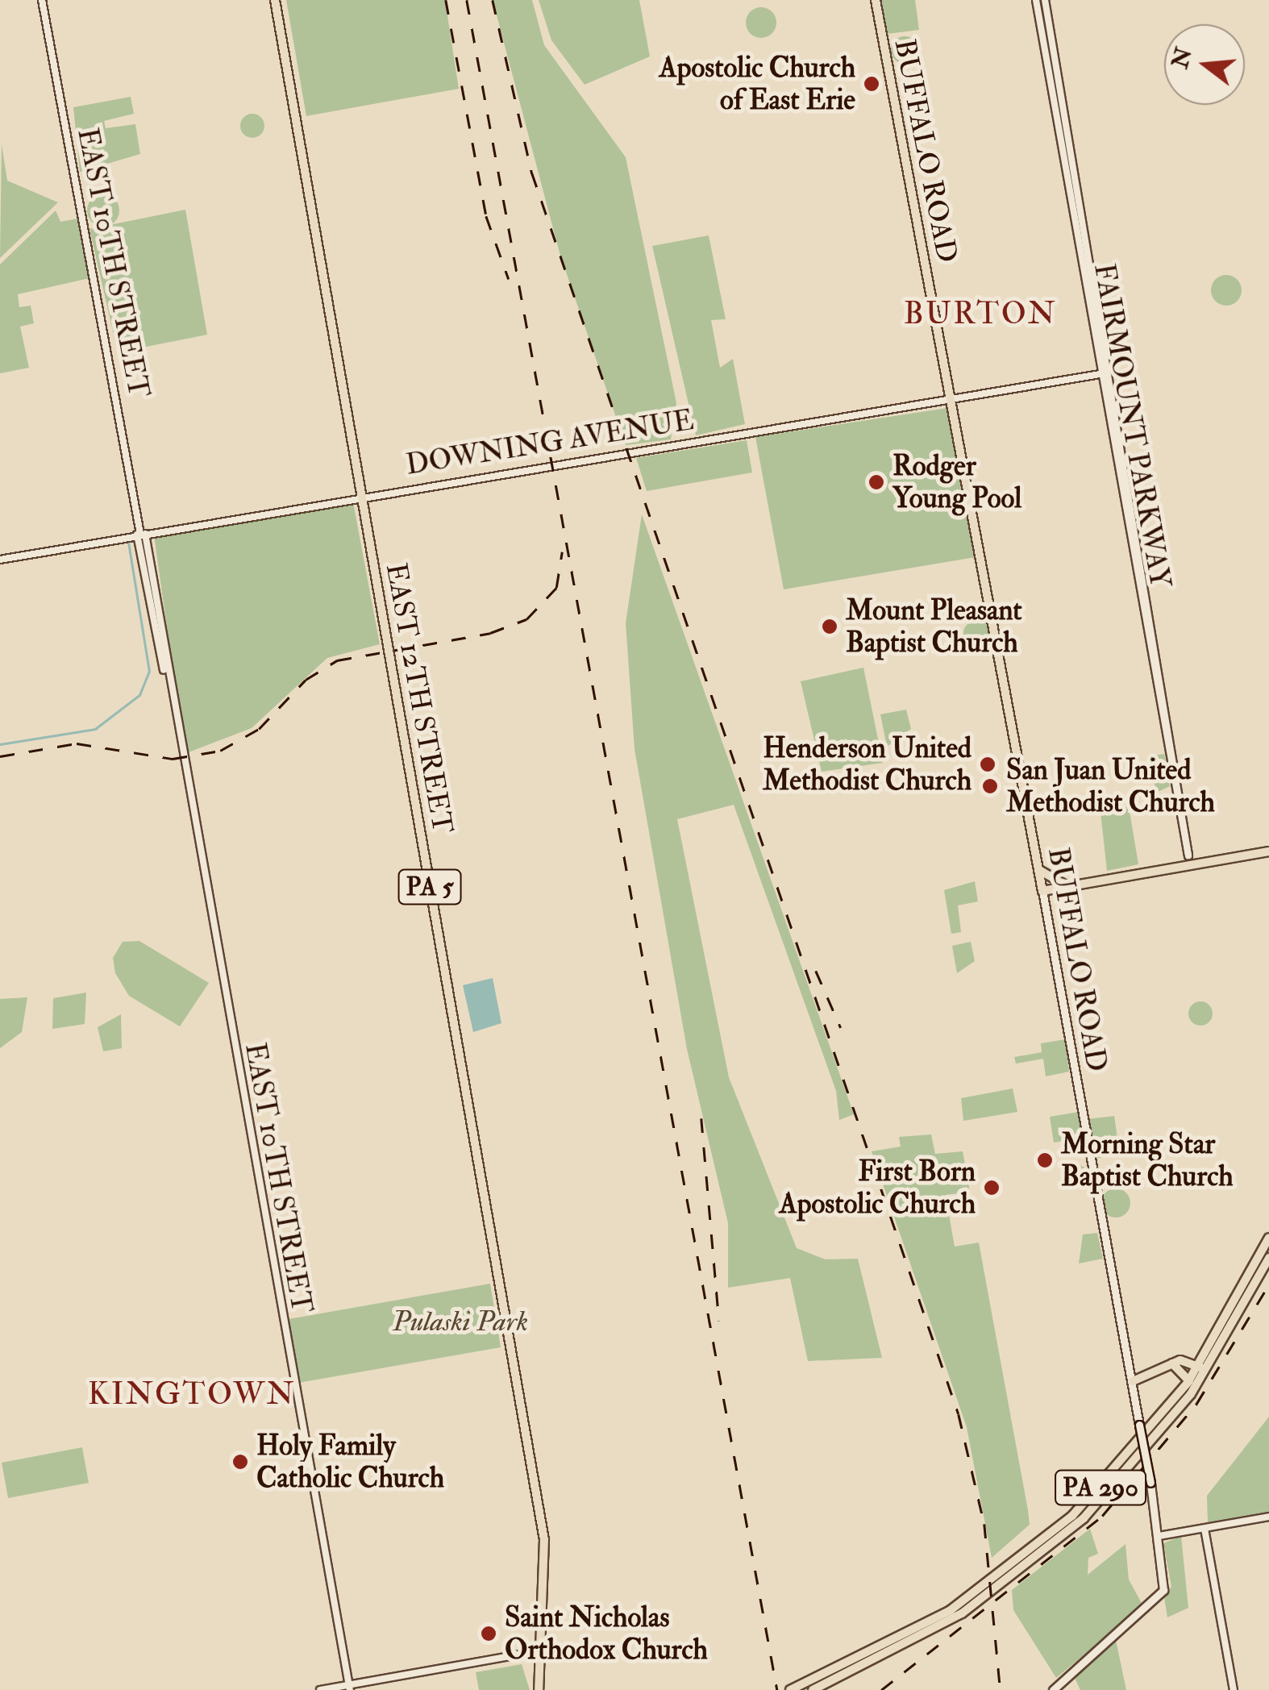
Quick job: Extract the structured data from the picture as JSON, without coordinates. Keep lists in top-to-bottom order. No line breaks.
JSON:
{"streets":{"main road":["BUFFALO ROAD","EAST 12TH STREET","PA 5","PA 290"],"street":["EAST 10TH STREET","FAIRMOUNT PARKWAY","DOWNING AVENUE"]},"crossings":[["BUFFALO ROAD","DOWNING AVENUE"],["EAST 10TH STREET","DOWNING AVENUE"],["FAIRMOUNT PARKWAY","DOWNING AVENUE"],["DOWNING AVENUE","EAST 12TH STREET"]],"districts":["BURTON","KINGTOWN"],"parks":["Pulaski Park"],"places":["Apostolic Church of East Erie","Rodger Young Pool","Mount Pleasant Baptist Church","Henderson United Methodist Church","San Juan United Methodist Church","Morning Star Baptist Church","First Born Apostolic Church","Holy Family Catholic Church","Saint Nicholas Orthodox Church"],"north":"left"}
